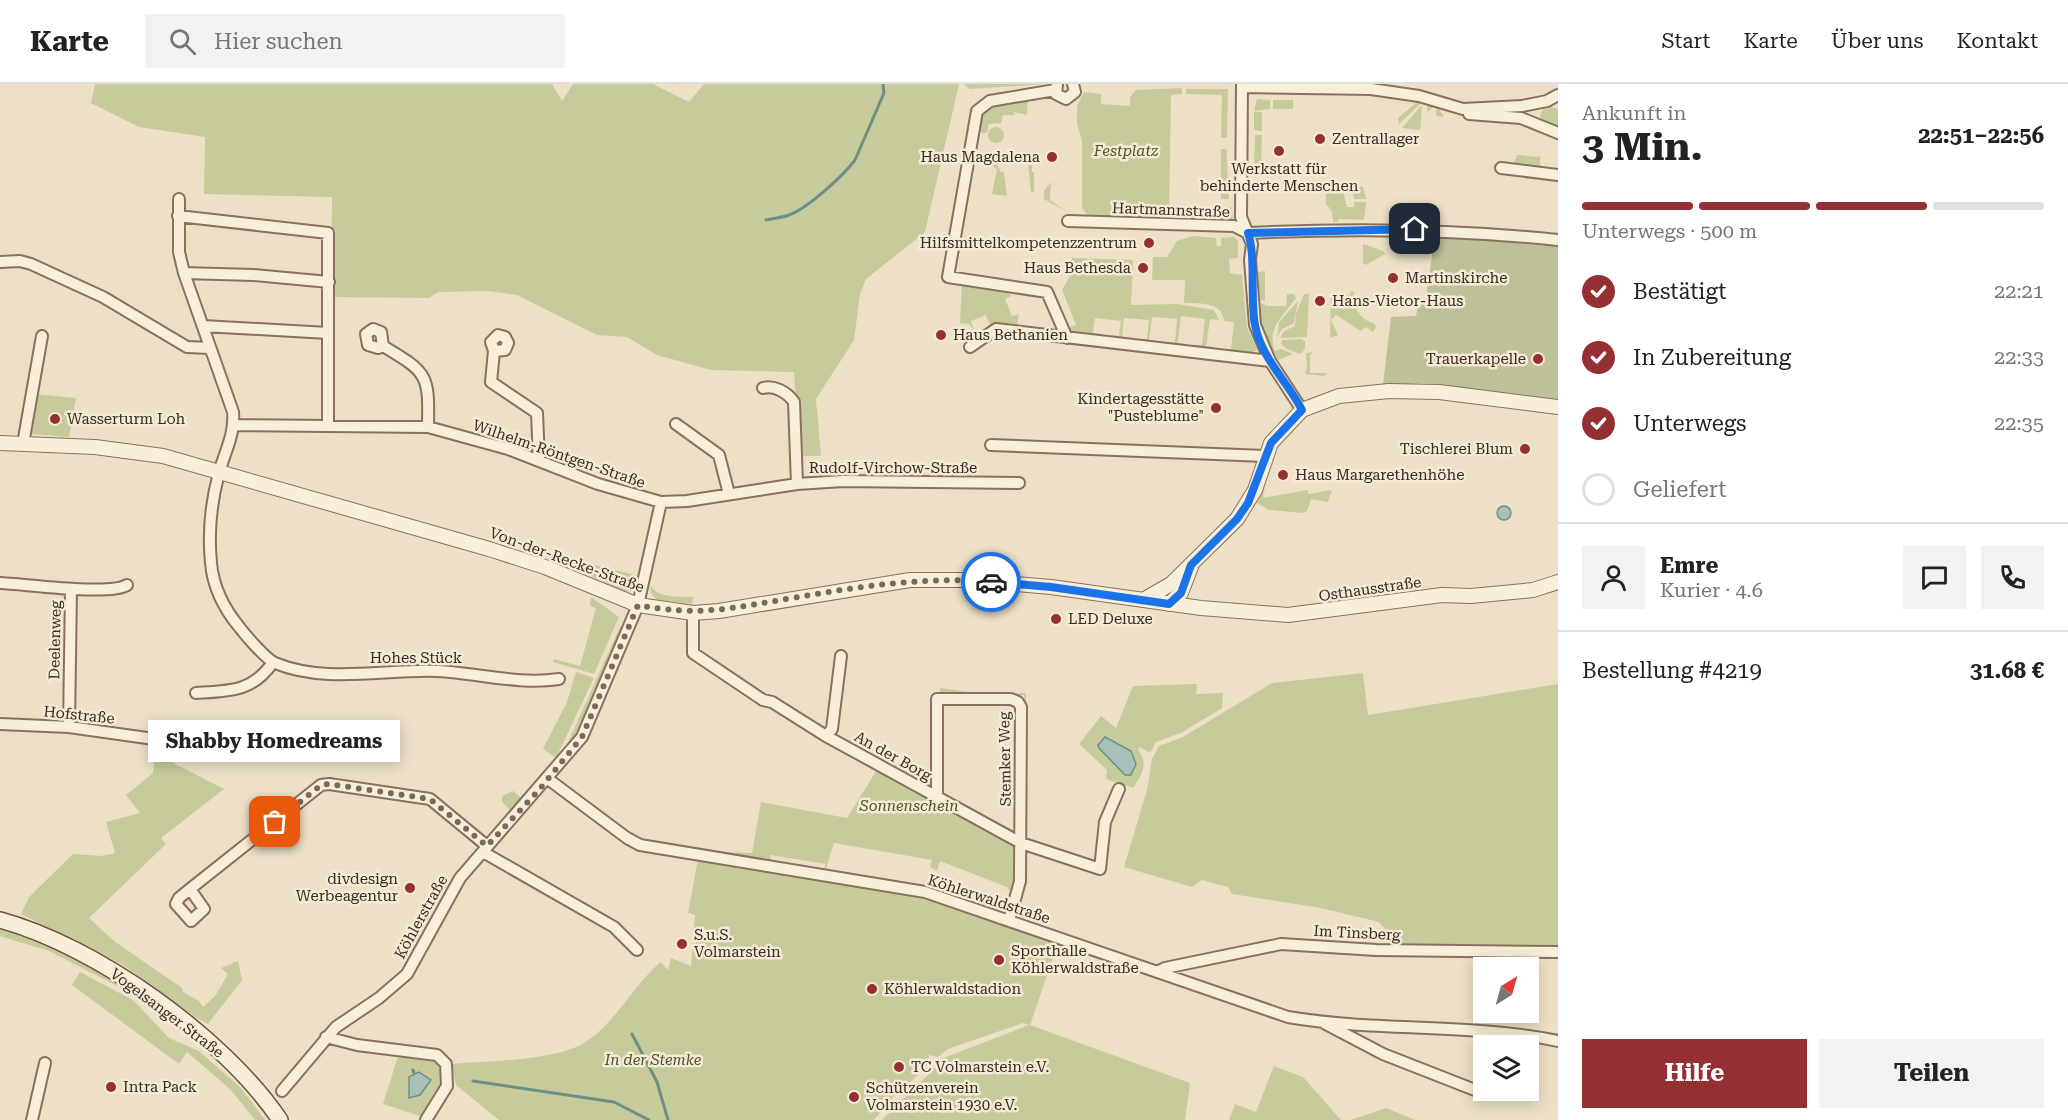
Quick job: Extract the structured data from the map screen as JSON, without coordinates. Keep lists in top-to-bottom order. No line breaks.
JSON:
{"streets":{"main road":["Vogelsanger Straße"],"street":["Hartmannstraße","Wilhelm-Röntgen-Straße","Rudolf-Virchow-Straße","Von-der-Recke-Straße","Osthausstraße","Deelenweg","Hohes Stück","Hofstraße","An der Borg","Stemker Weg","Köhlerwaldstraße","Köhlerstraße","Im Tinsberg"]},"crossings":[["Wilhelm-Röntgen-Straße","Rudolf-Virchow-Straße"],["Wilhelm-Röntgen-Straße","Von-der-Recke-Straße"],["Wilhelm-Röntgen-Straße","Köhlerstraße"],["Von-der-Recke-Straße","Osthausstraße"],["Von-der-Recke-Straße","An der Borg"],["Von-der-Recke-Straße","Köhlerstraße"],["Deelenweg","Hofstraße"],["An der Borg","Stemker Weg"],["Stemker Weg","Köhlerwaldstraße"],["Köhlerwaldstraße","Köhlerstraße"],["Köhlerwaldstraße","Im Tinsberg"]],"parks":["Festplatz","Sonnenschein","In der Stemke"],"places":["Zentrallager","Werkstatt für behinderte Menschen","Haus Magdalena","Hilfsmittelkompetenzzentrum","Haus Bethesda","Martinskirche","Hans-Vietor-Haus","Haus Bethanien","Trauerkapelle","Kindertagesstätte \"Pusteblume\"","Wasserturm Loh","Tischlerei Blum","Haus Margarethenhöhe","LED Deluxe","Shabby Homedreams","divdesign Werbeagentur","S.u.S. Volmarstein","Sporthalle Köhlerwaldstraße","Köhlerwaldstadion","TC Volmarstein e.V.","Intra Pack","Schützenverein Volmarstein 1930 e.V."],"north":"top right","page":{"header":"Karte","search":"Hier suchen","nav":["Start","Karte","Über uns","Kontakt"],"heading":["3 Min.","Ankunft in","22:51–22:56"],"panel":["Emre","Kurier · 4.6","Bestellung #4219","31.68 €"],"bar":"Unterwegs · 500 m","list":[["Bestätigt","22:21"],["In Zubereitung","22:33"],["Unterwegs","22:35"],"Geliefert"],"bubble":"Shabby Homedreams","buttons":["Hilfe","Teilen"]}}
